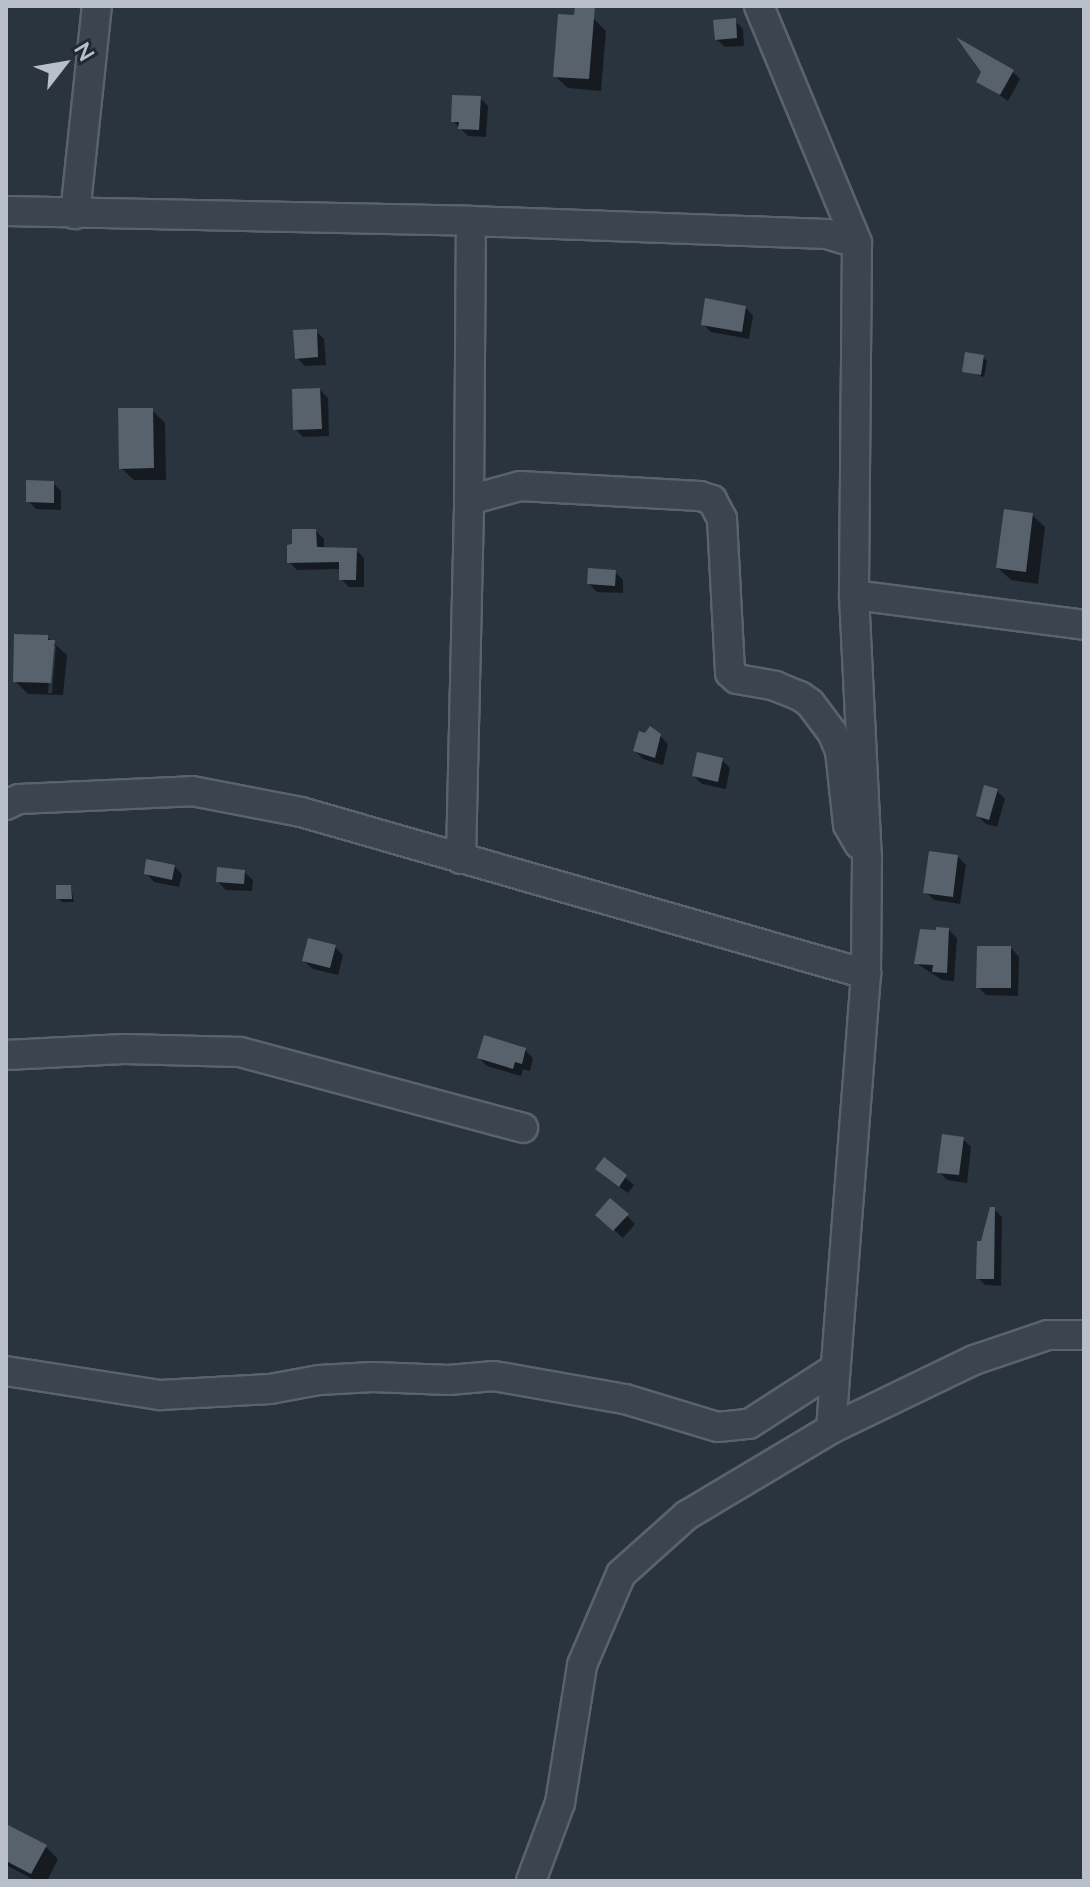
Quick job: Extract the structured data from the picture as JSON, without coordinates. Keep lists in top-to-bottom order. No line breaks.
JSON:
{"north":"top right"}
